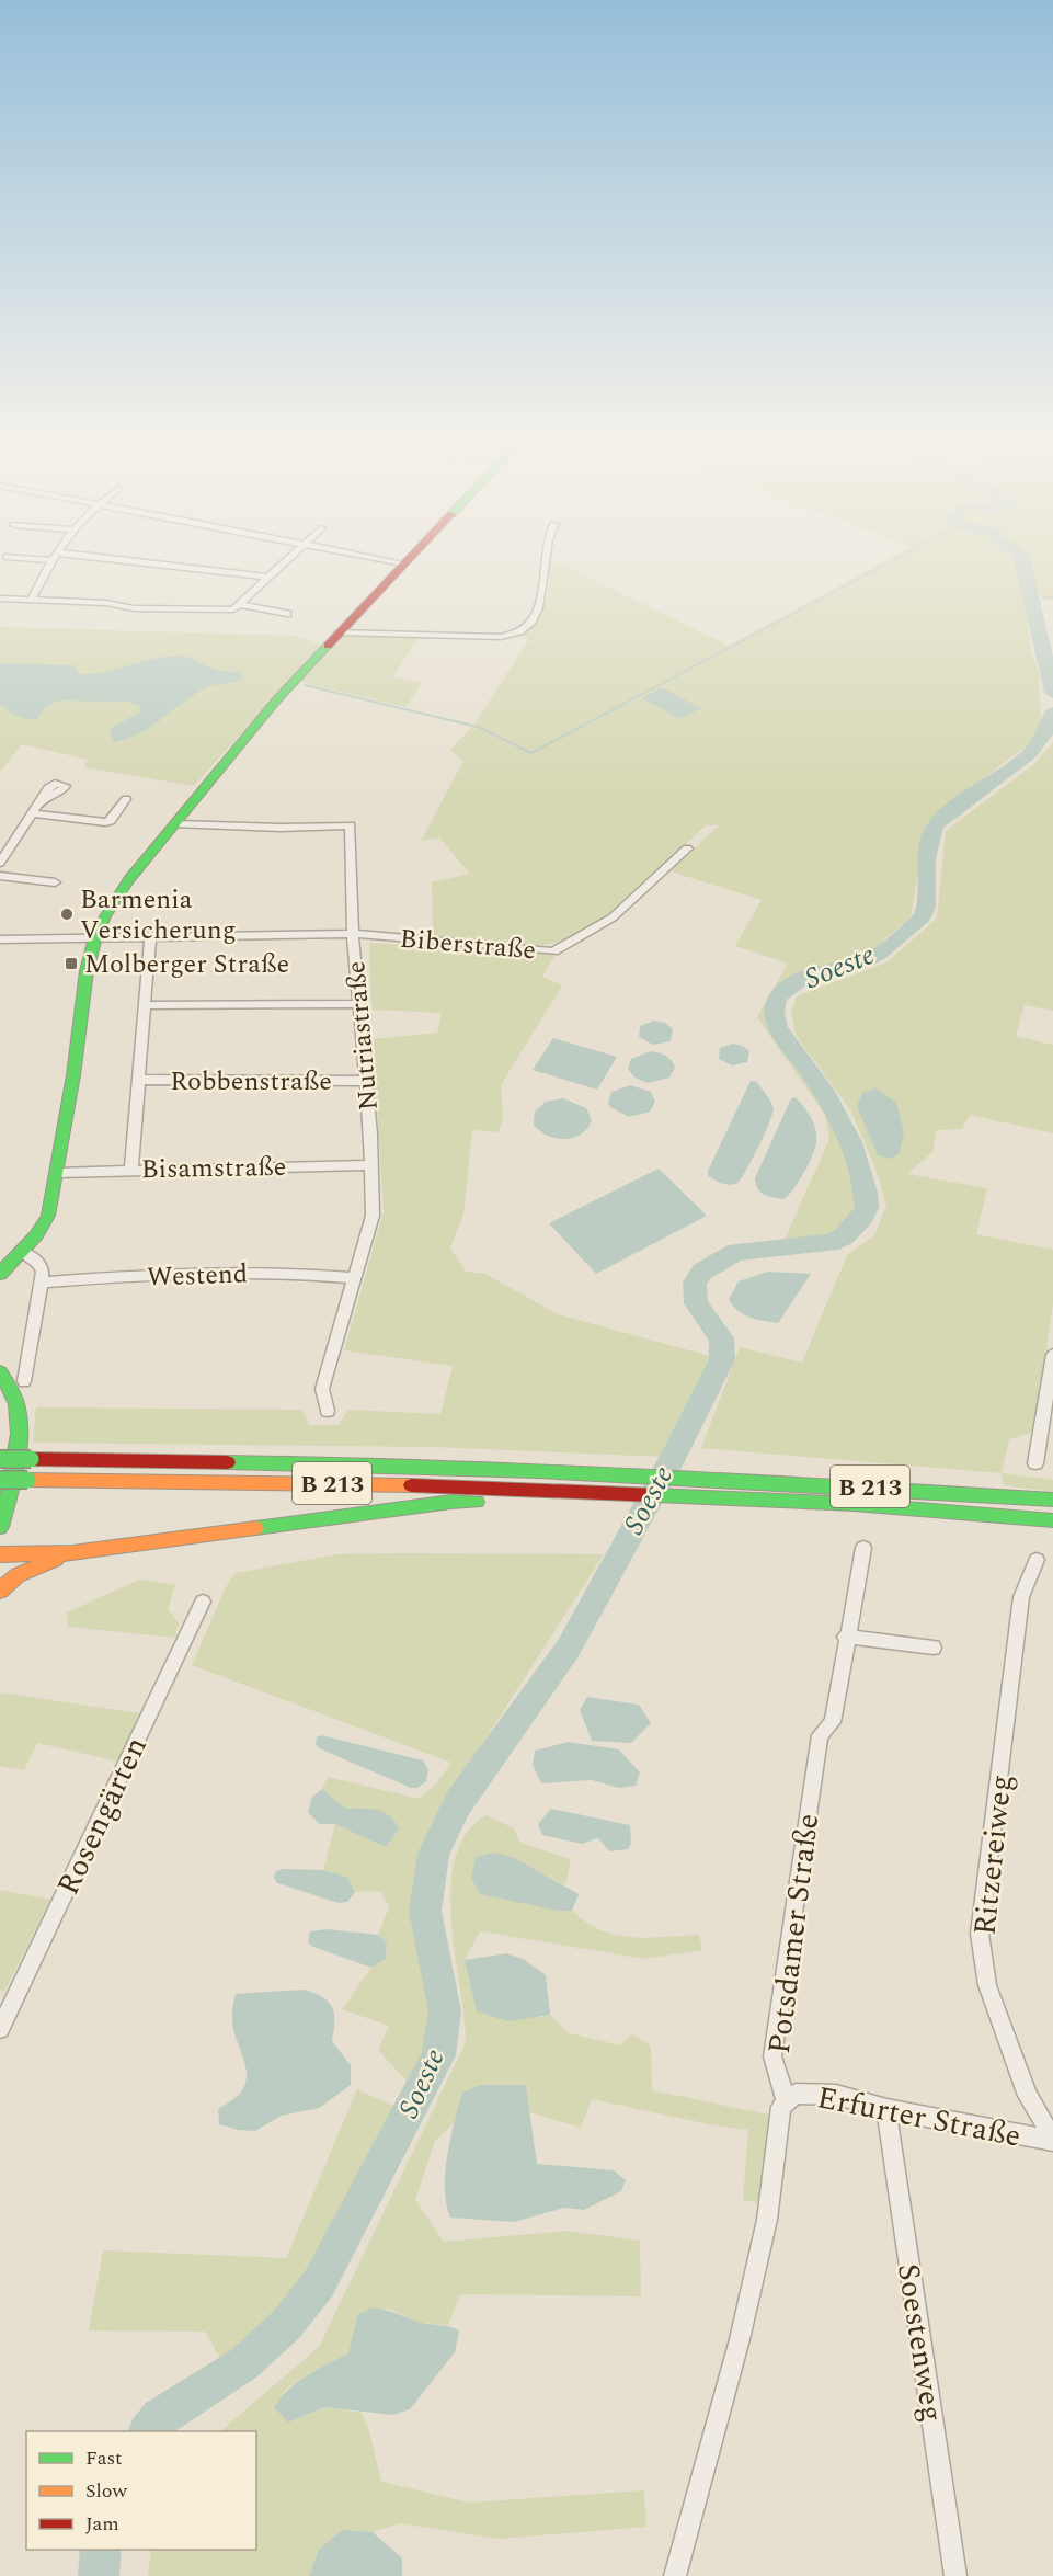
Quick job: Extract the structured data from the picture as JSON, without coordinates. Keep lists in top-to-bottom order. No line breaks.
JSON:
{"streets":{"main road":["B 213"],"street":["Biberstraße","Nutriastraße","Robbenstraße","Bisamstraße","Westend","Rosengärten","Ritzereiweg","Potsdamer Straße","Erfurter Straße","Soestenweg"]},"crossings":[["Biberstraße","Nutriastraße"],["Nutriastraße","Robbenstraße"],["Nutriastraße","Bisamstraße"],["Nutriastraße","Westend"],["Ritzereiweg","Erfurter Straße"],["Potsdamer Straße","Erfurter Straße"],["Erfurter Straße","Soestenweg"]],"water":["Soeste"],"places":{"other":["Barmenia Versicherung"],"transit":["Molberger Straße"]},"legend":["Fast","Slow","Jam"]}
